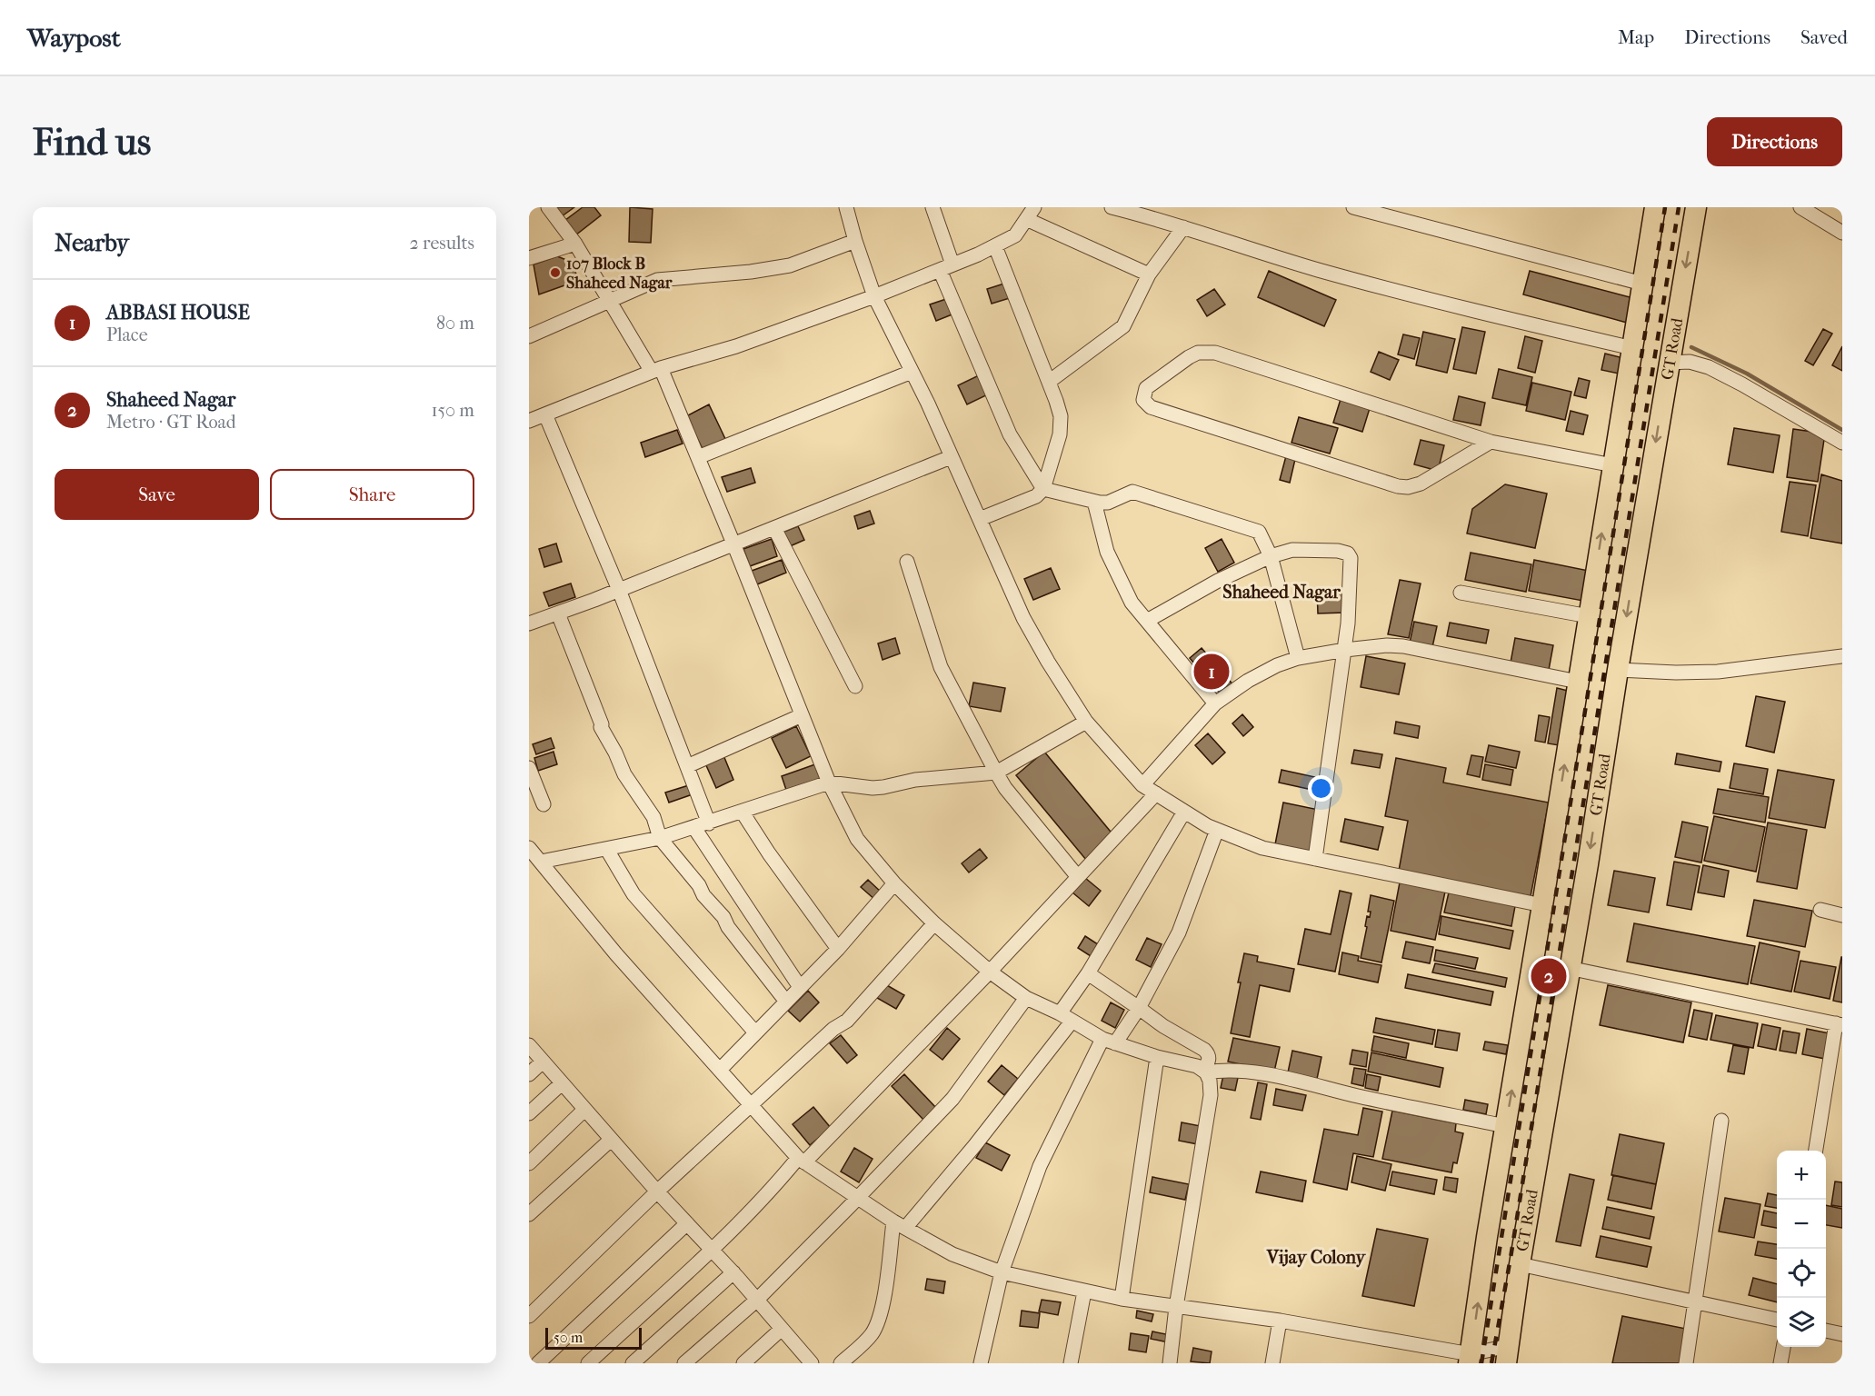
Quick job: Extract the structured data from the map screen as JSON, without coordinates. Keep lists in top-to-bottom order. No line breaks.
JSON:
{"streets":{"highway":["GT Road"]},"districts":["Shaheed Nagar","Vijay Colony"],"places":["107 Block B Shaheed Nagar"],"scale_bar":"50 m","page":{"header":"Waypost","nav":["Map","Directions","Saved"],"buttons":["Directions",["Save","Share"]],"title":"Find us","heading":["Nearby","2 results"],"list":[{"mark":"1","name":"ABBASI HOUSE","note":"Place","value":"80 m"},{"mark":"2","name":"Shaheed Nagar","note":"Metro · GT Road","value":"150 m"}],"pins":["1","2"],"map_buttons":["+","−"],"scale":"50 m"}}
